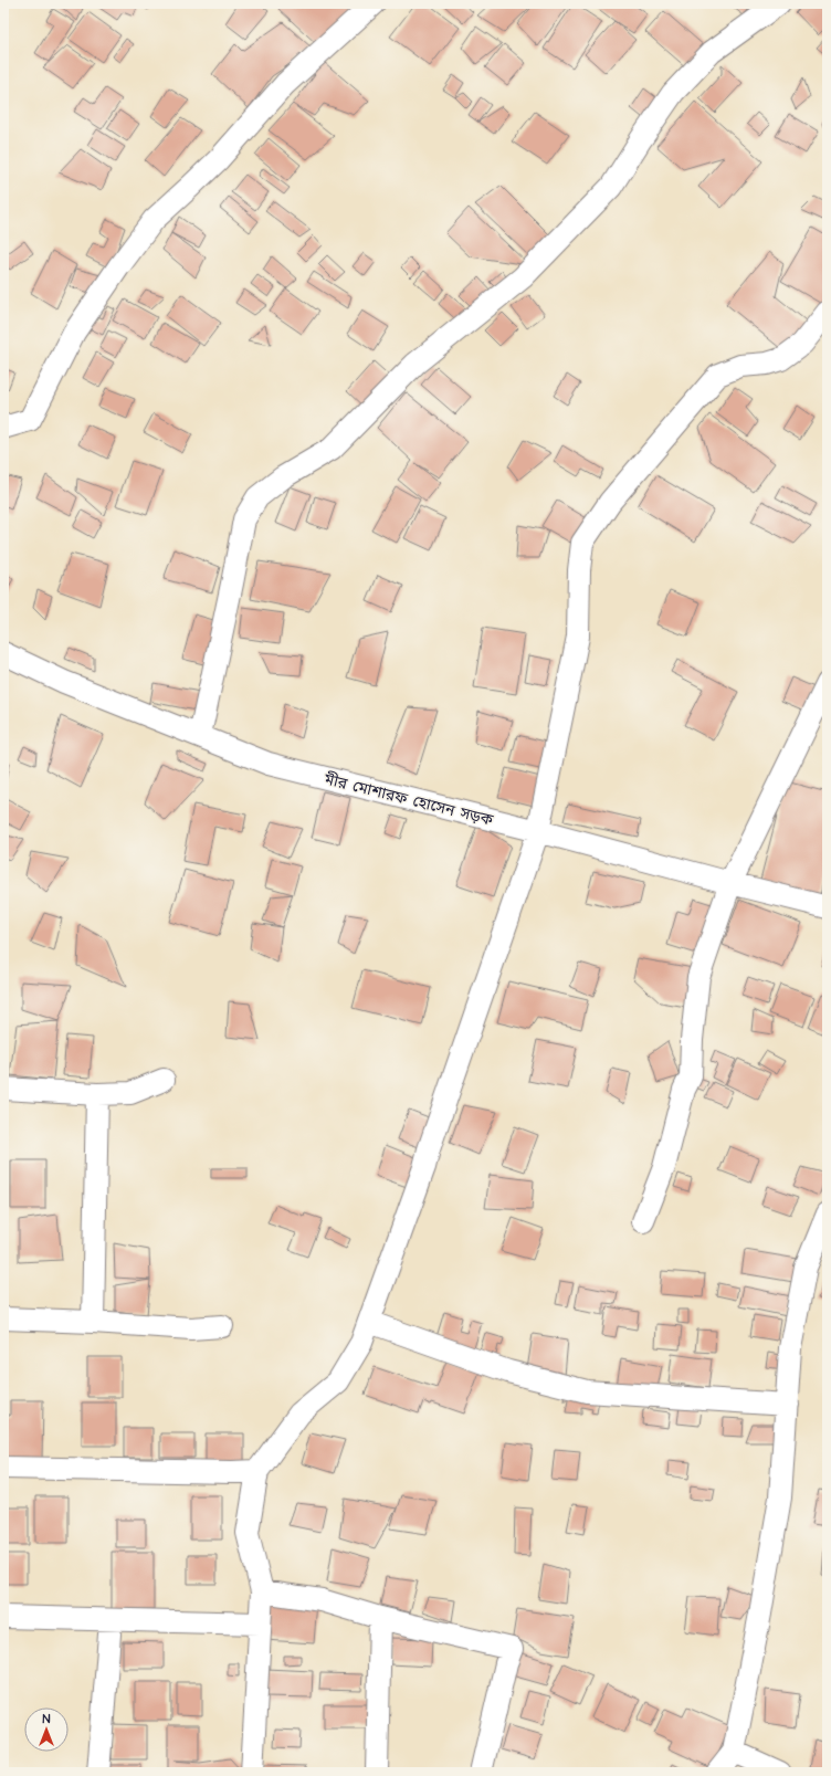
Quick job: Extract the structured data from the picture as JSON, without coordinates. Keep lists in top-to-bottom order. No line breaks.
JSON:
{"streets":{"street":["মীর মোশারফ হোসেন সড়ক"]},"north":"top"}
